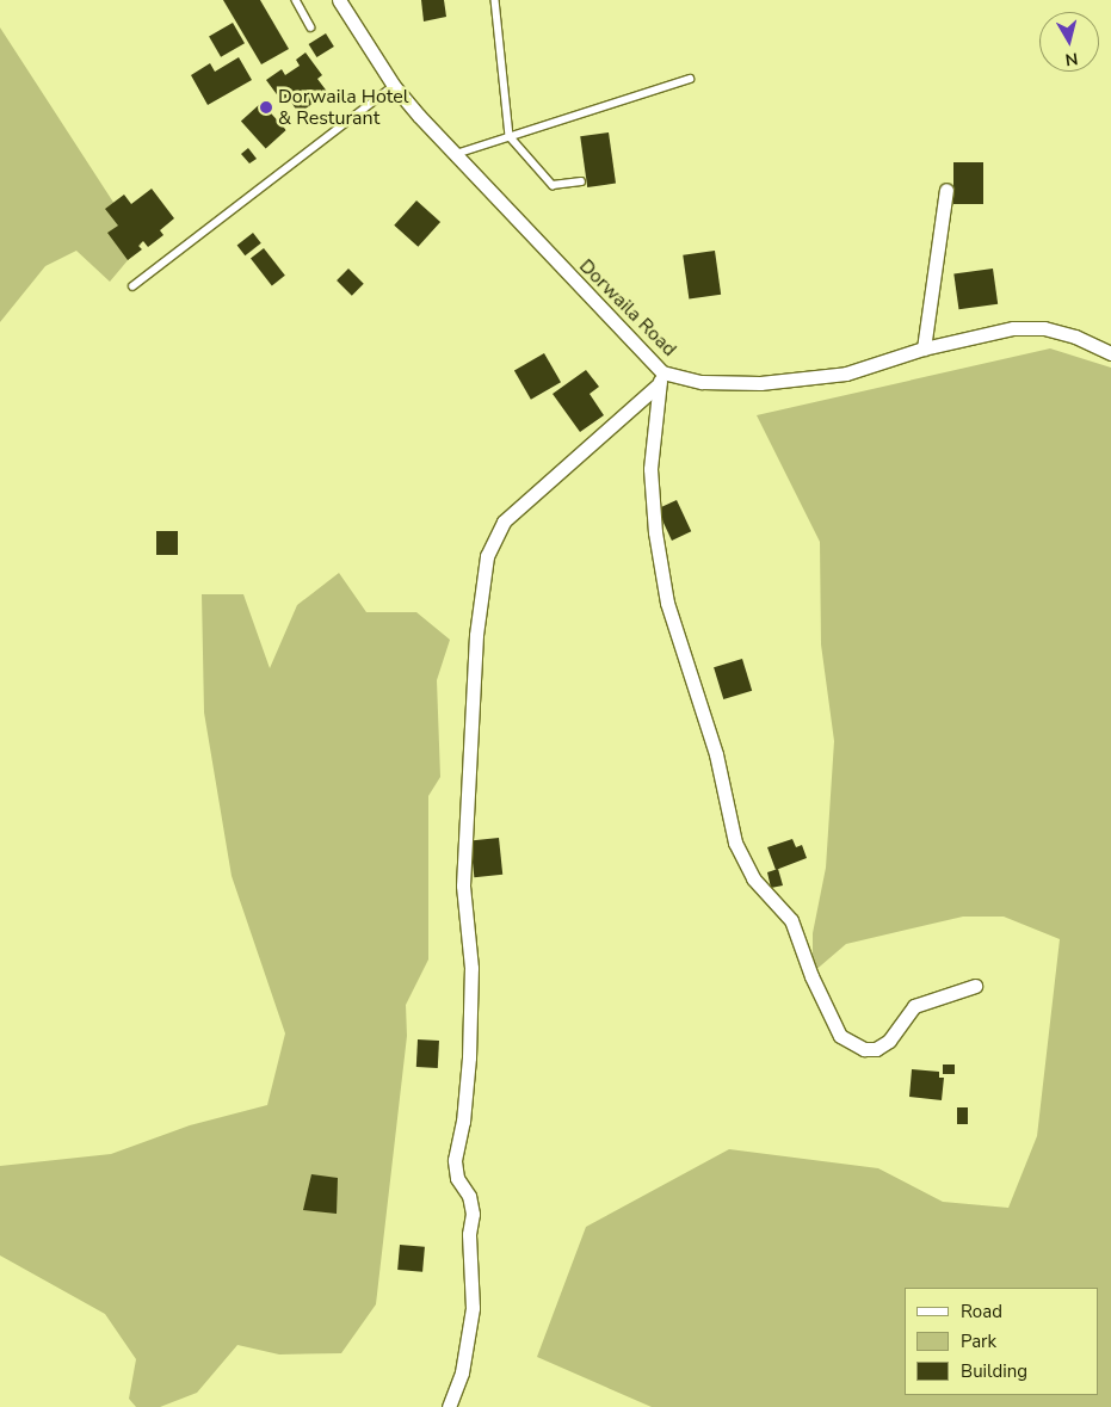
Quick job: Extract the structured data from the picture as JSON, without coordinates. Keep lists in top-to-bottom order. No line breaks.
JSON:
{"streets":{"street":["Dorwaila Road"]},"places":["Dorwaila Hotel & Resturant"],"legend":["Road","Park","Building"],"north":"bottom"}
